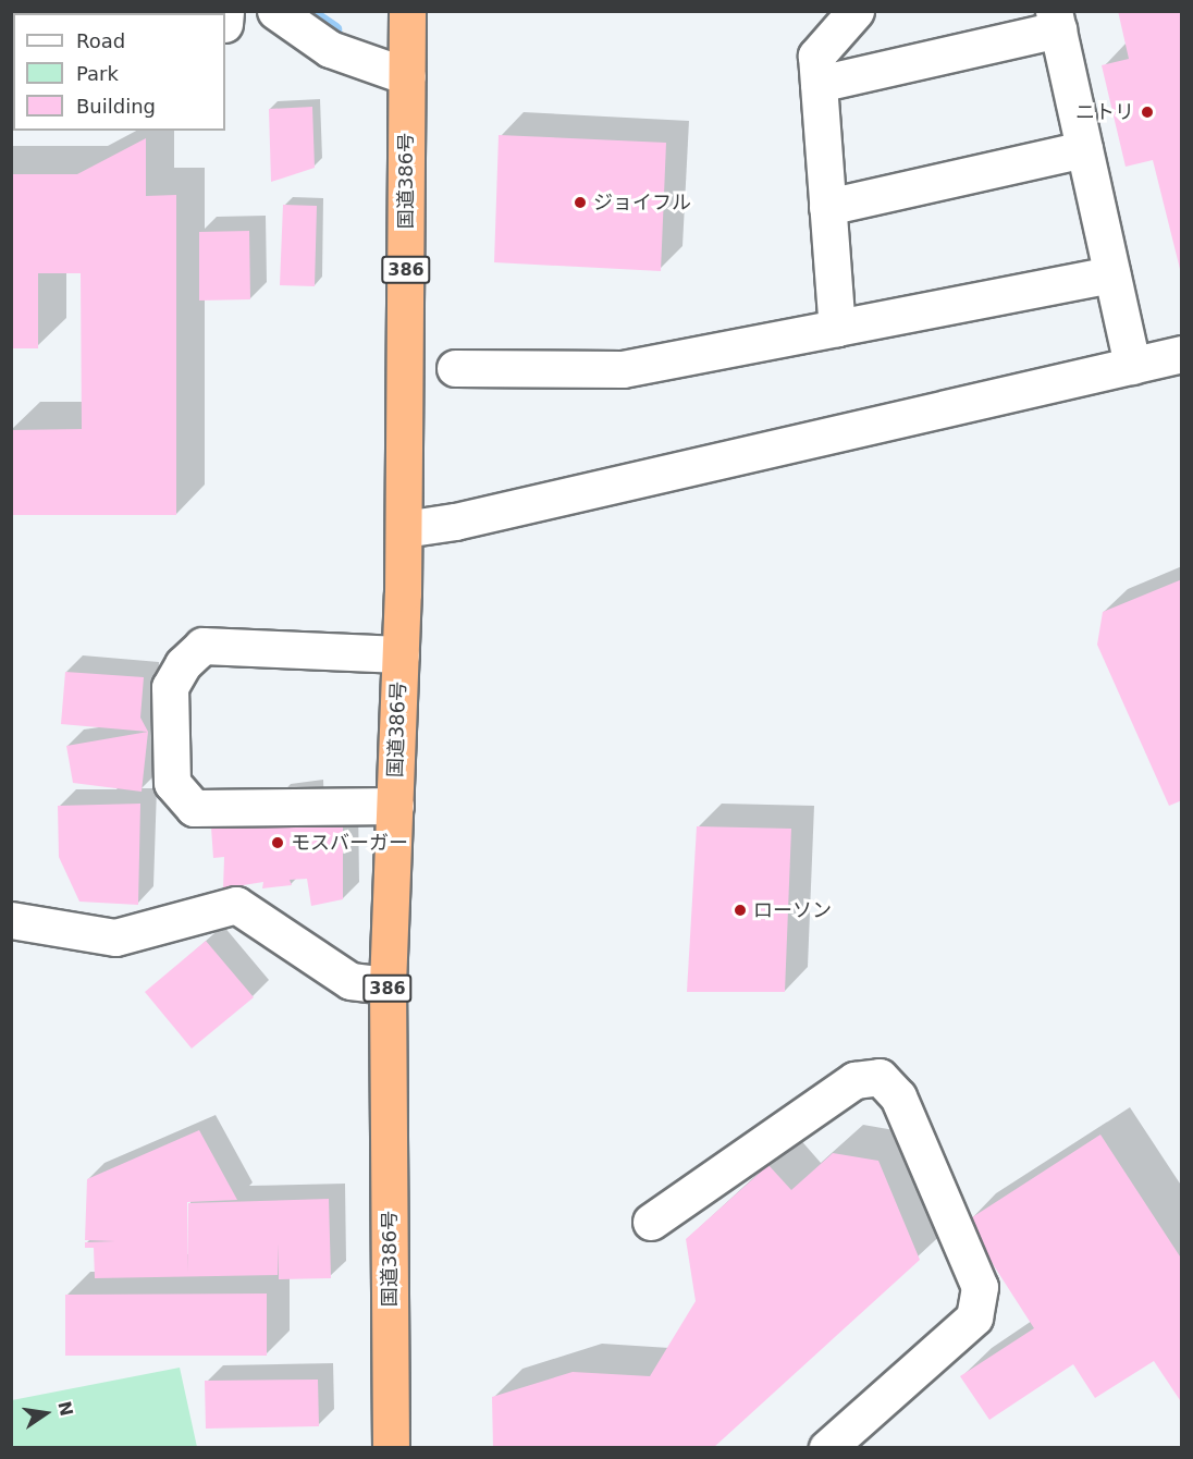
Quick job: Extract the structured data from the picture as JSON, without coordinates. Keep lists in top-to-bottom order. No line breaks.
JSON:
{"streets":{"highway":["国道386号","386"]},"places":["ニトリ","ジョイフル","モスバーガー","ローソン"],"legend":["Road","Park","Building"],"north":"right"}
